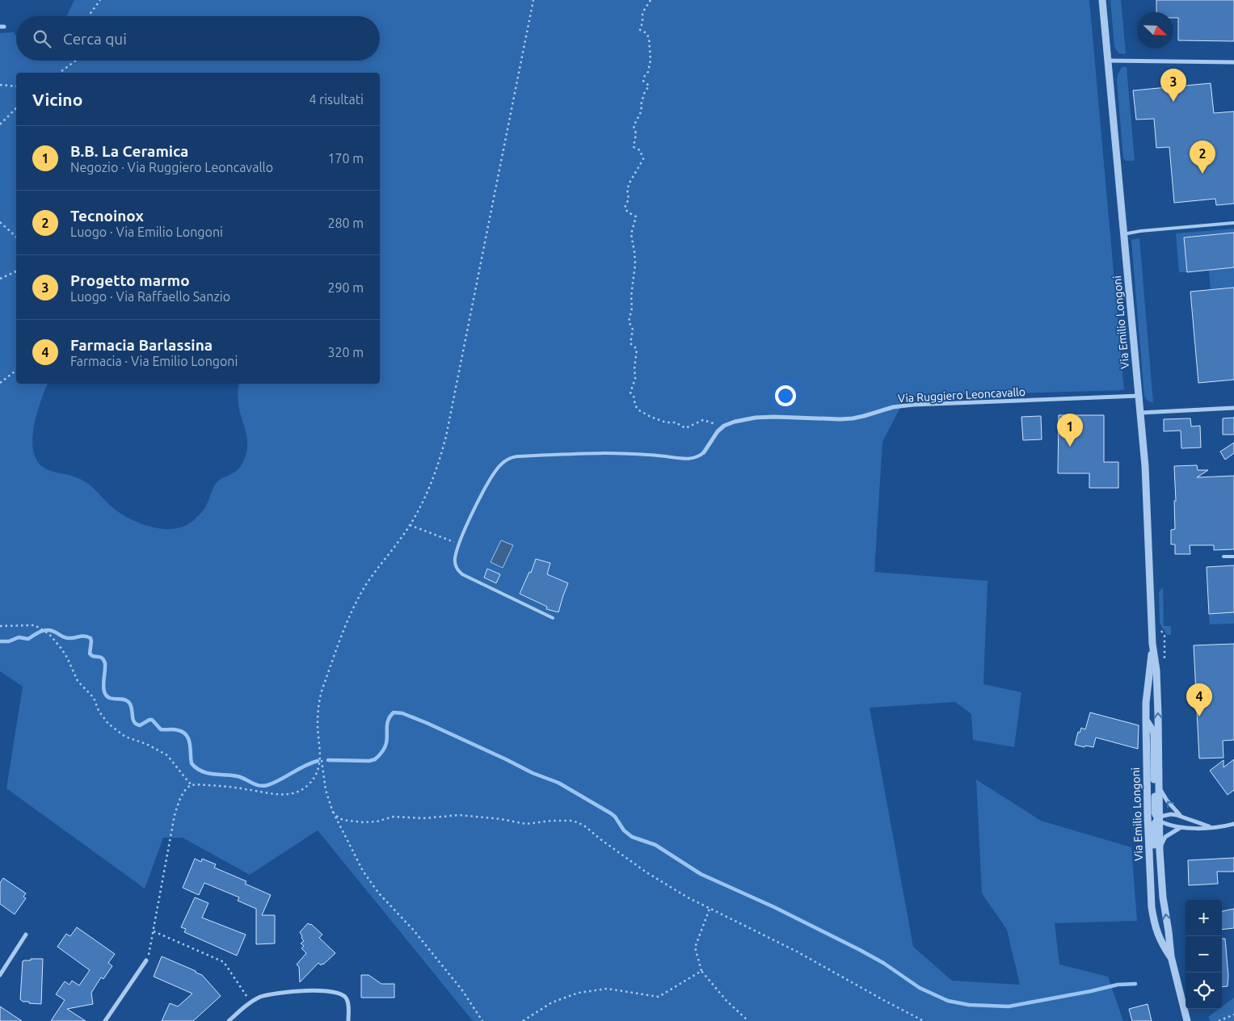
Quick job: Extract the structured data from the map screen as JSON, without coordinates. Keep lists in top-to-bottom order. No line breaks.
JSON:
{"streets":{"street":["Via Emilio Longoni","Via Ruggiero Leoncavallo"]},"crossings":[["Via Emilio Longoni","Via Ruggiero Leoncavallo"]],"north":"bottom right","page":{"search":"Cerca qui","pins":["3","2","1","4"],"heading":["Vicino","4 risultati"],"list":[{"mark":"1","name":"B.B. La Ceramica","note":"Negozio · Via Ruggiero Leoncavallo","value":"170 m"},{"mark":"2","name":"Tecnoinox","note":"Luogo · Via Emilio Longoni","value":"280 m"},{"mark":"3","name":"Progetto marmo","note":"Luogo · Via Raffaello Sanzio","value":"290 m"},{"mark":"4","name":"Farmacia Barlassina","note":"Farmacia · Via Emilio Longoni","value":"320 m"}],"map_buttons":["+","−"]}}
